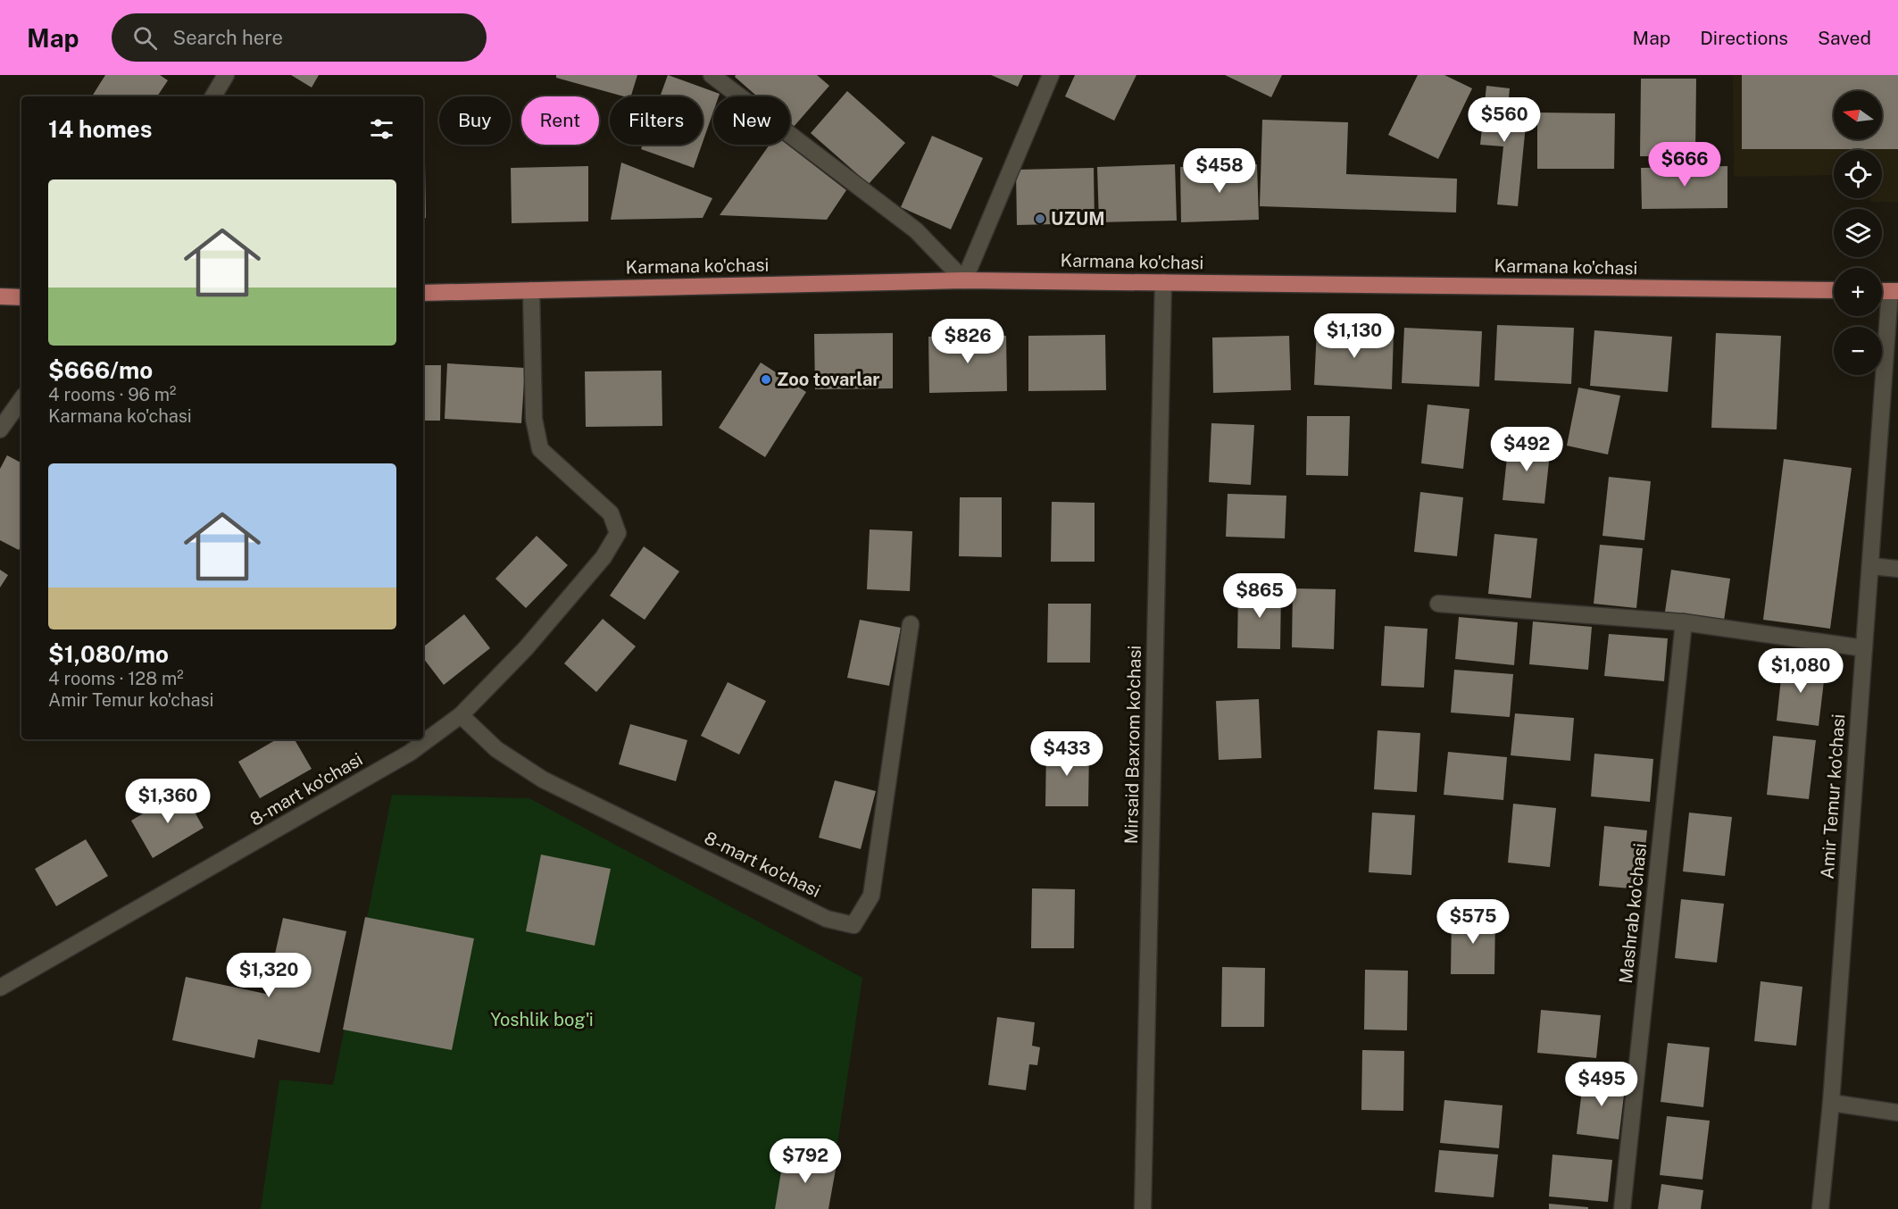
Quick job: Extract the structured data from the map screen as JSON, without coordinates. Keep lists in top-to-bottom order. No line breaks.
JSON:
{"streets":{"main road":["Karmana ko'chasi"],"street":["Mirsaid Baxrom ko'chasi","8-mart ko'chasi","Amir Temur ko'chasi","Mashrab ko'chasi"]},"crossings":[["Karmana ko'chasi","Mirsaid Baxrom ko'chasi"],["Karmana ko'chasi","8-mart ko'chasi"]],"parks":["Yoshlik bog'i"],"places":["UZUM","Zoo tovarlar"],"north":"left","page":{"header":"Map","search":"Search here","nav":["Map","Directions","Saved"],"map_buttons":["+","−"],"chip":["Buy","Rent","Filters","New"],"heading":"14 homes","price":["$560","$666","$458","$1,130","$826","$492","$865","$1,080","$433","$1,360","$575","$1,320","$495","$792"],"list":[{"name":"$666/mo","note":"4 rooms · 96 m² · Karmana ko'chasi"},{"name":"$1,080/mo","note":"4 rooms · 128 m² · Amir Temur ko'chasi"}]}}
